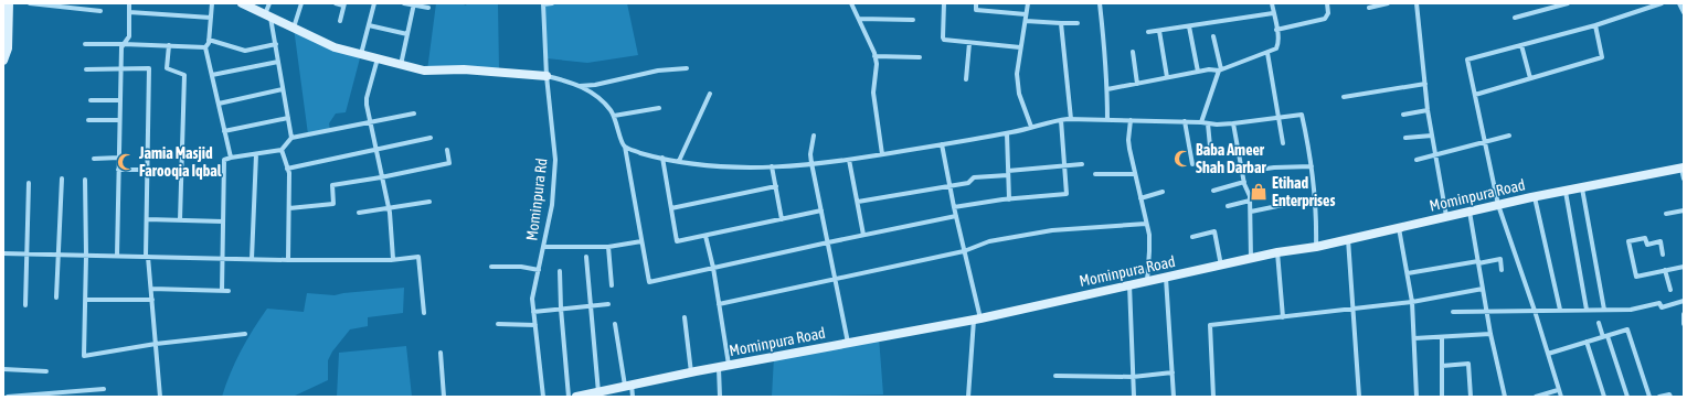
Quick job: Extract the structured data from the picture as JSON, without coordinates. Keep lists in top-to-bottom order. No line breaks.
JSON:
{"streets":{"main road":["Mominpura Road"],"street":["Mominpura Rd"]},"places":{"mosque":["Baba Ameer Shah Darbar","Jamia Masjid Farooqia Iqbal"],"shop":["Etihad Enterprises"]}}
